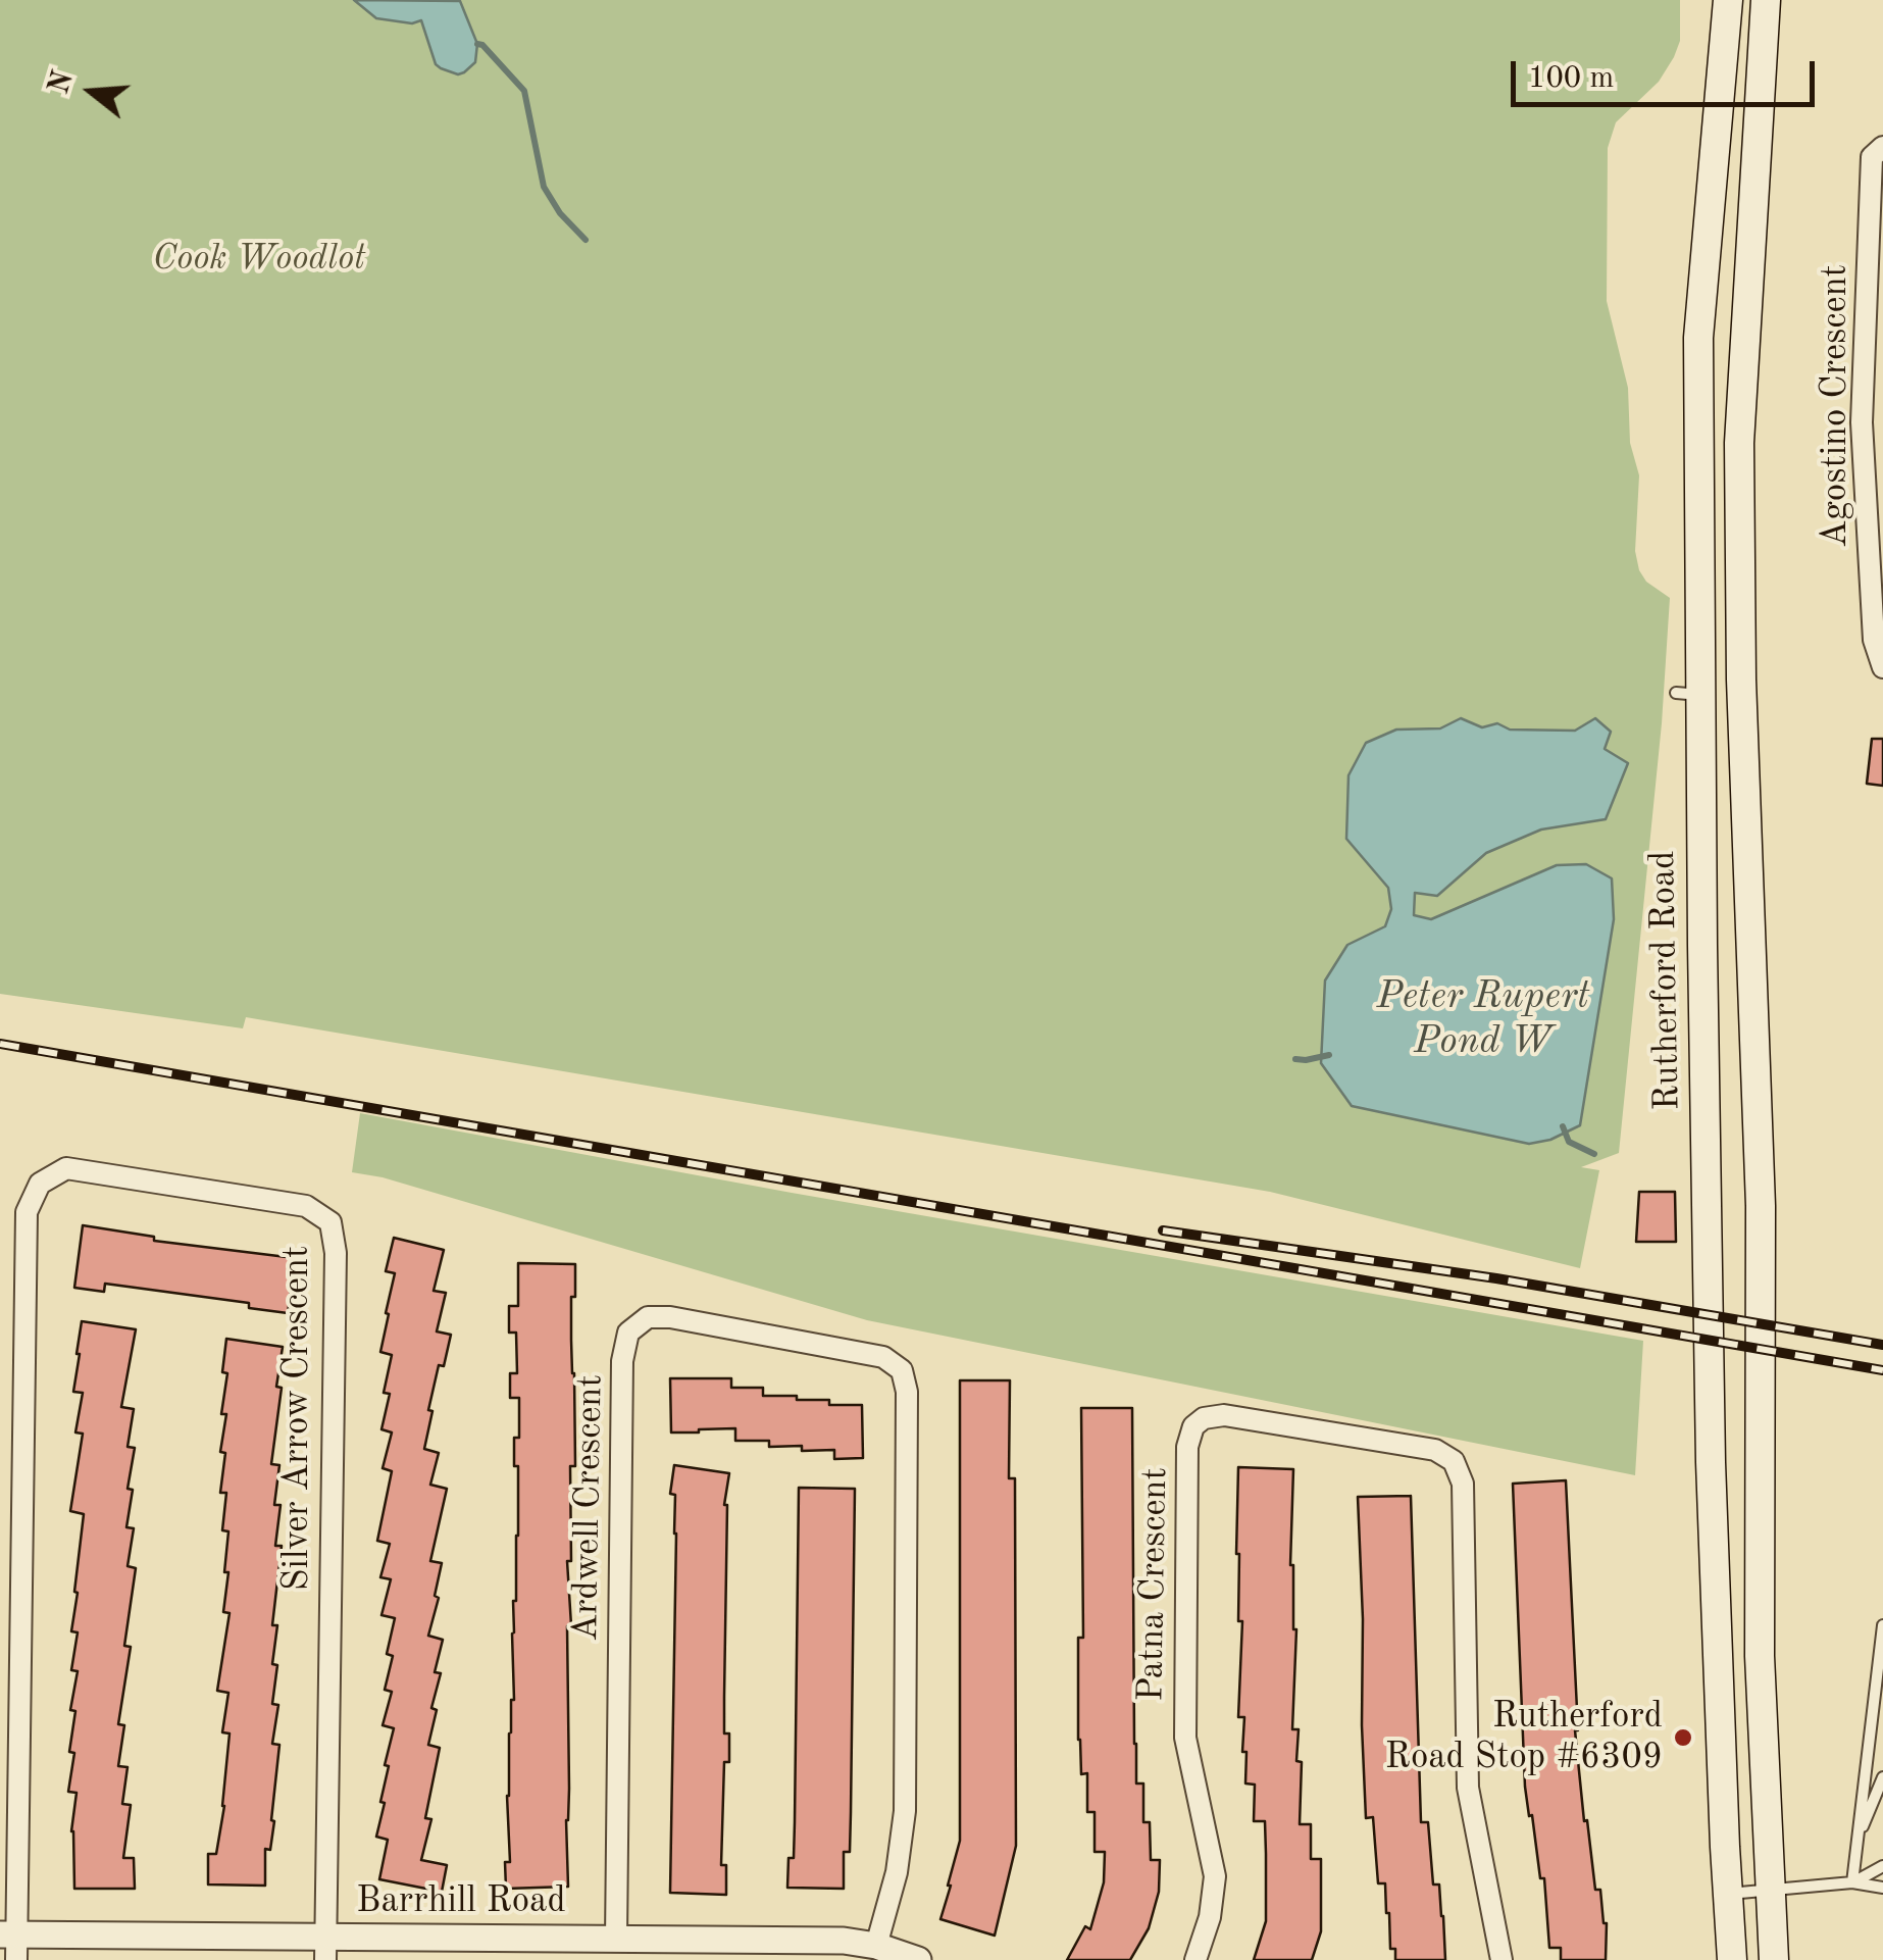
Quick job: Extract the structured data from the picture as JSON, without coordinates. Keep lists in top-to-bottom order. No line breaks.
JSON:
{"streets":{"main road":["Rutherford Road"],"street":["Agostino Crescent","Silver Arrow Crescent","Ardwell Crescent","Patna Crescent","Barrhill Road"]},"crossings":[["Silver Arrow Crescent","Barrhill Road"],["Ardwell Crescent","Barrhill Road"]],"water":["Peter Rupert Pond W"],"parks":["Cook Woodlot"],"places":["Rutherford Road Stop #6309"],"scale_bar":"100 m","north":"left"}
